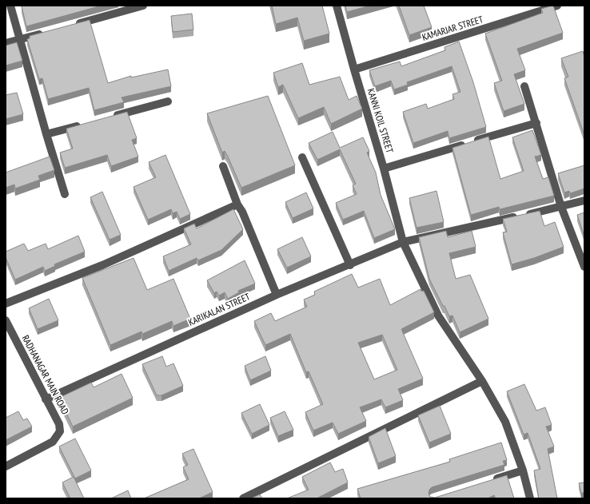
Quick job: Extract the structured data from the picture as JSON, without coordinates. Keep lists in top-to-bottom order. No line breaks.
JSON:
{"streets":{"street":["KAMARJAR STREET","KANNI KOIL STREET","KARIKALAN STREET","RADHANAGAR MAIN ROAD"]},"crossings":[["KAMARJAR STREET","KANNI KOIL STREET"],["KANNI KOIL STREET","KARIKALAN STREET"],["KARIKALAN STREET","RADHANAGAR MAIN ROAD"]]}
